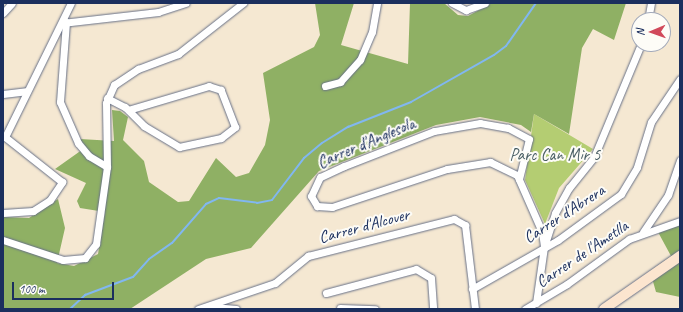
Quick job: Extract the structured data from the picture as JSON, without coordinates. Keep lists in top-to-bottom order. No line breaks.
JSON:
{"streets":{"street":["Carrer d'Anglesola","Carrer d'Abrera","Carrer d'Alcover","Carrer de l'Ametlla"]},"crossings":[["Carrer d'Anglesola","Carrer d'Abrera"],["Carrer d'Abrera","Carrer d'Alcover"]],"parks":["Parc Can Mir 5"],"scale_bar":"100 m","north":"left"}
